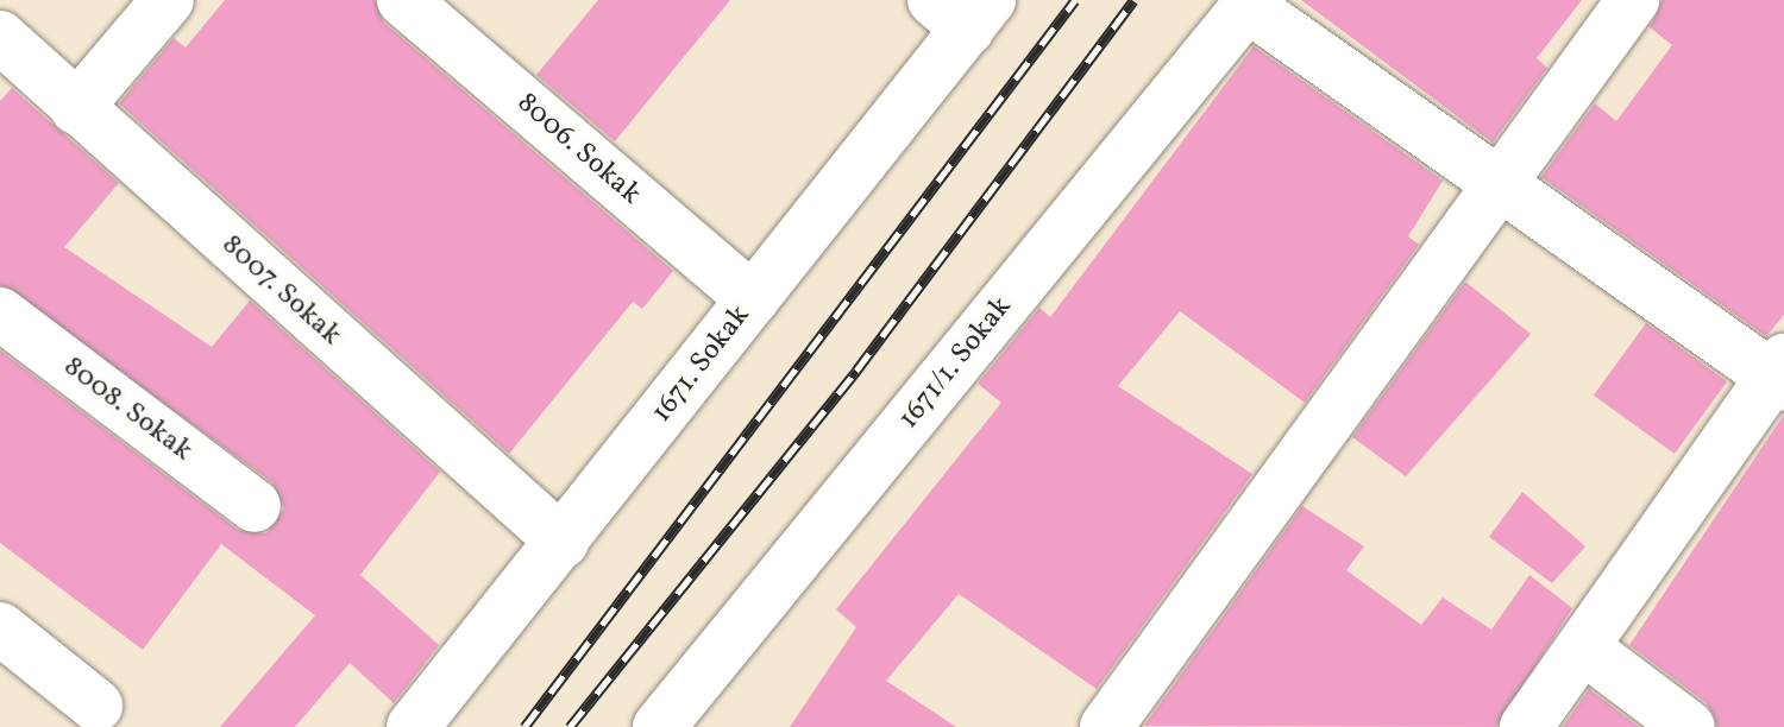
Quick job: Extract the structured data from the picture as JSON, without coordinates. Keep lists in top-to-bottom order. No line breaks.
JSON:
{"streets":{"street":["8006. Sokak","8007. Sokak","1671/1. Sokak","1671. Sokak","8008. Sokak"]},"crossings":[["8006. Sokak","1671. Sokak"],["8007. Sokak","1671. Sokak"]]}
